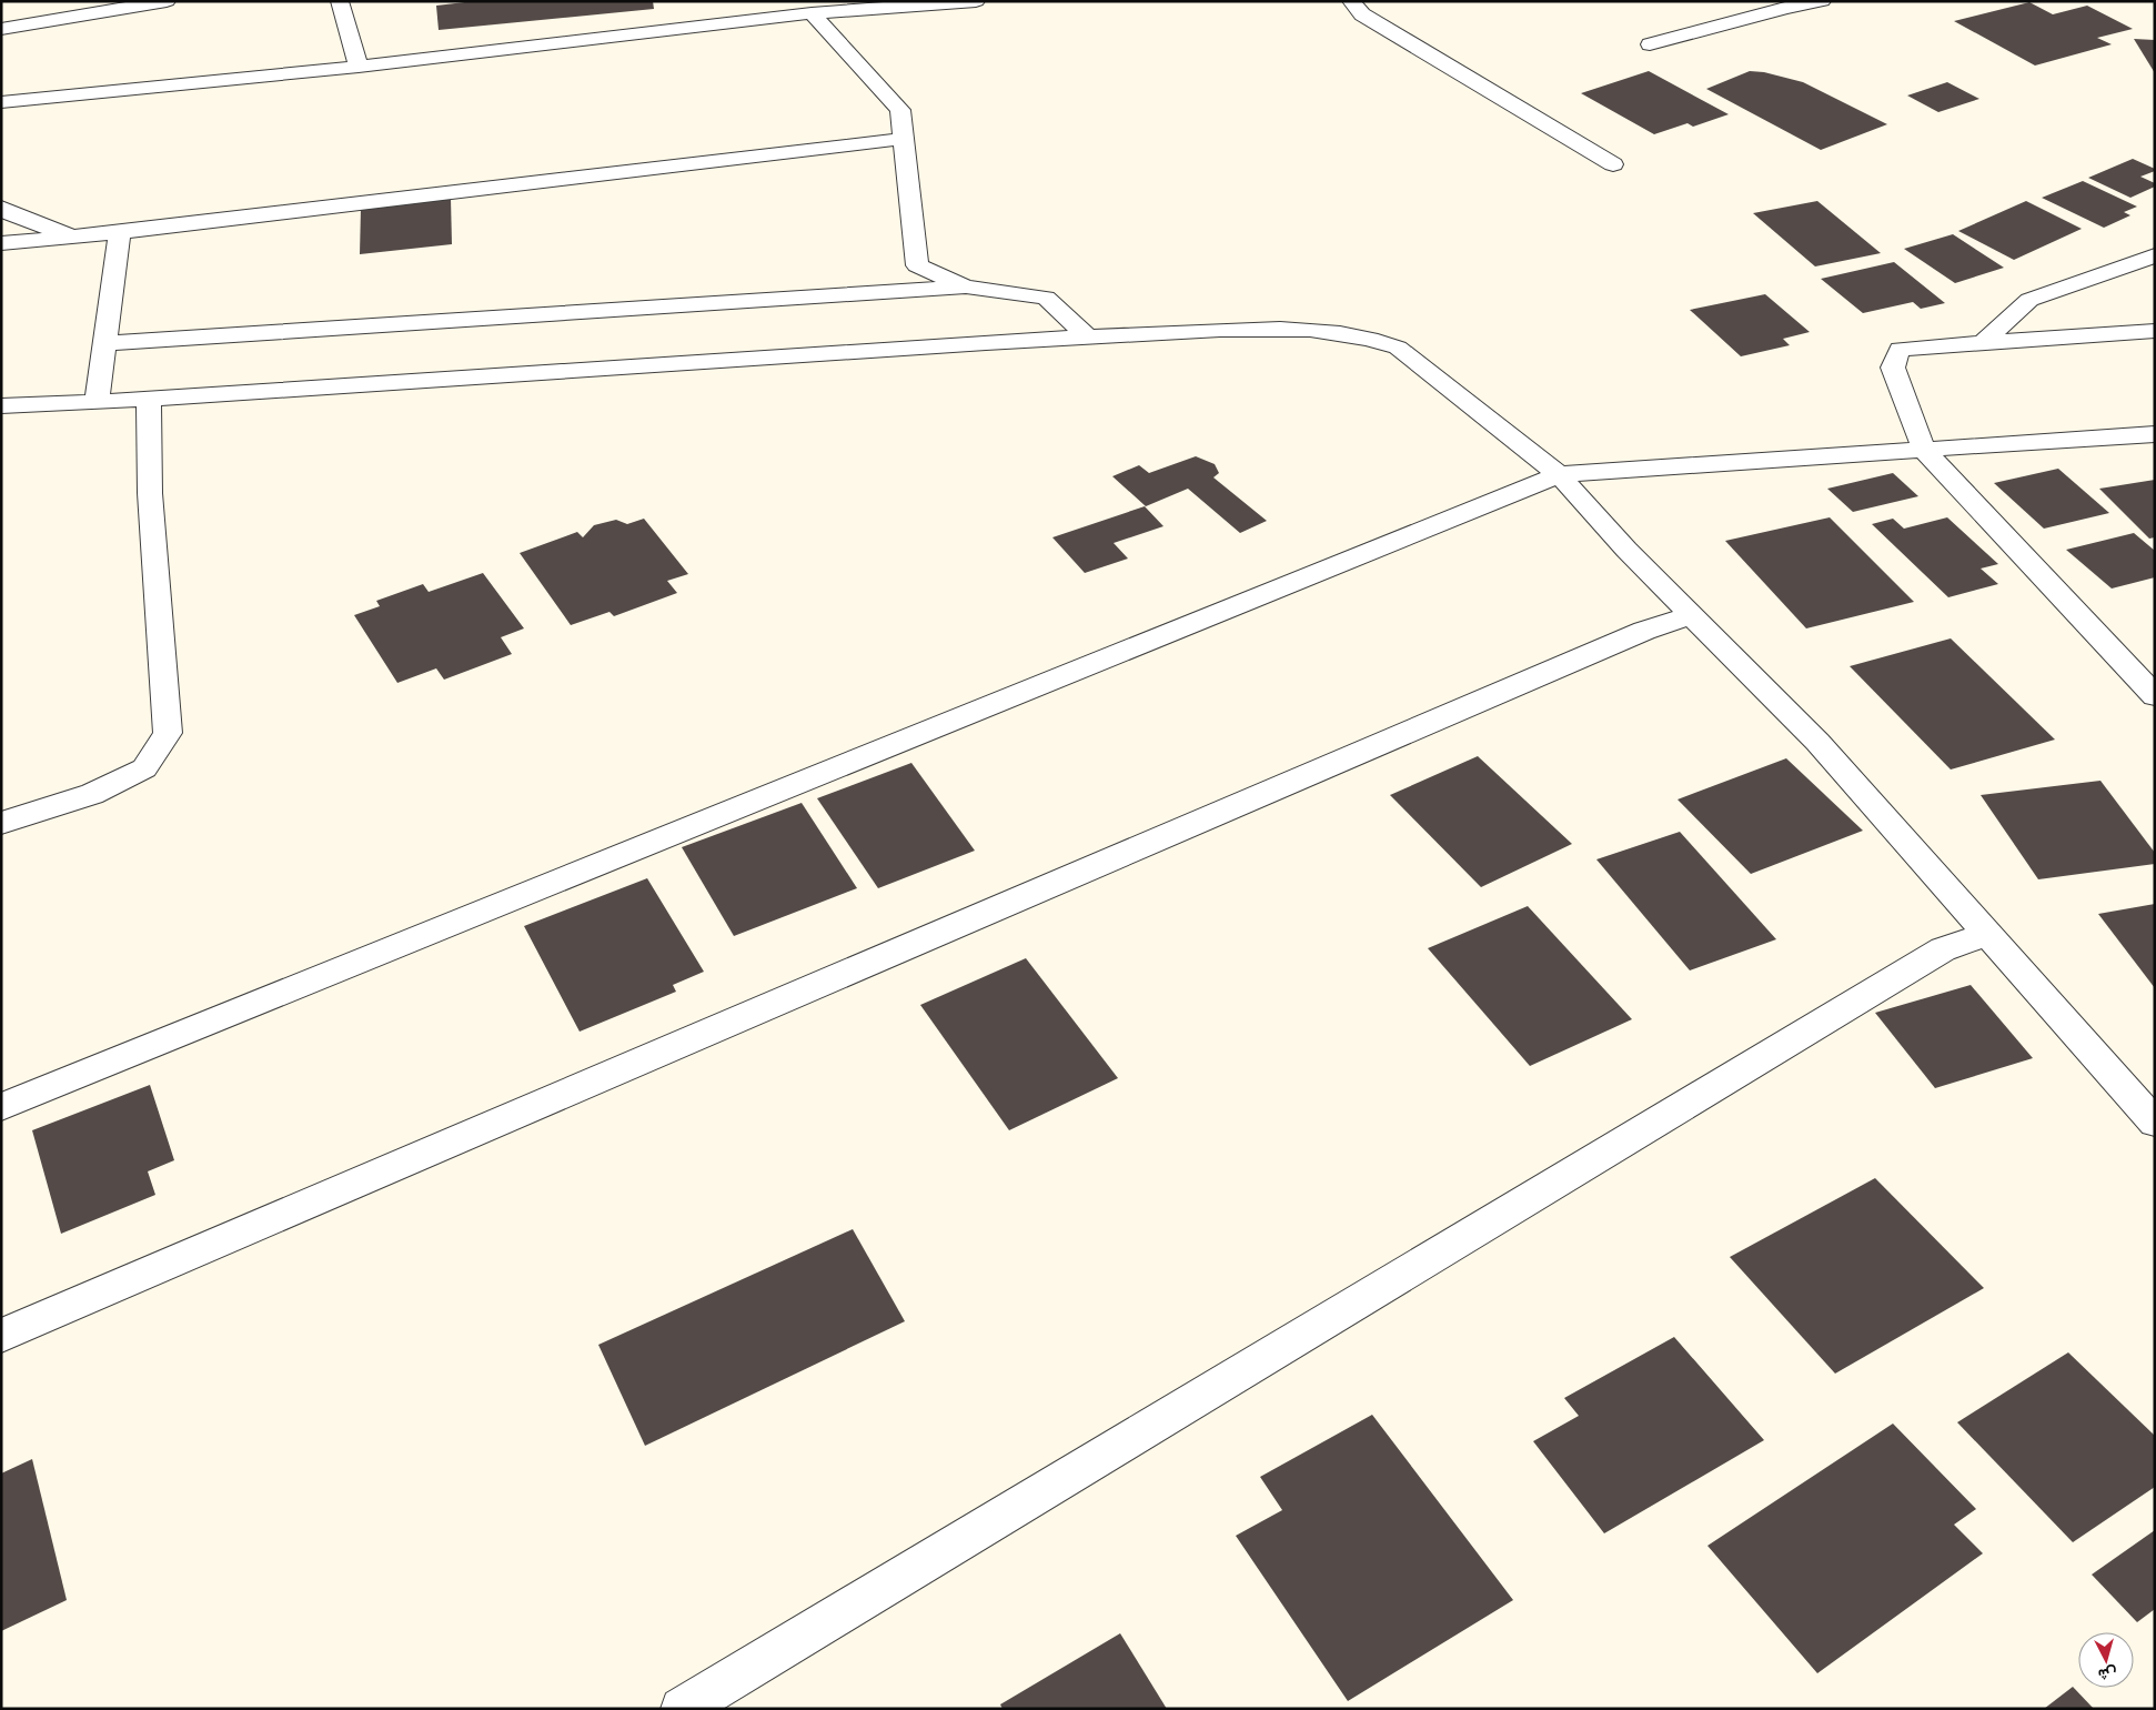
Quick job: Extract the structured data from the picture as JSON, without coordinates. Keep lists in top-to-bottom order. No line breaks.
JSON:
{"north":"bottom"}
